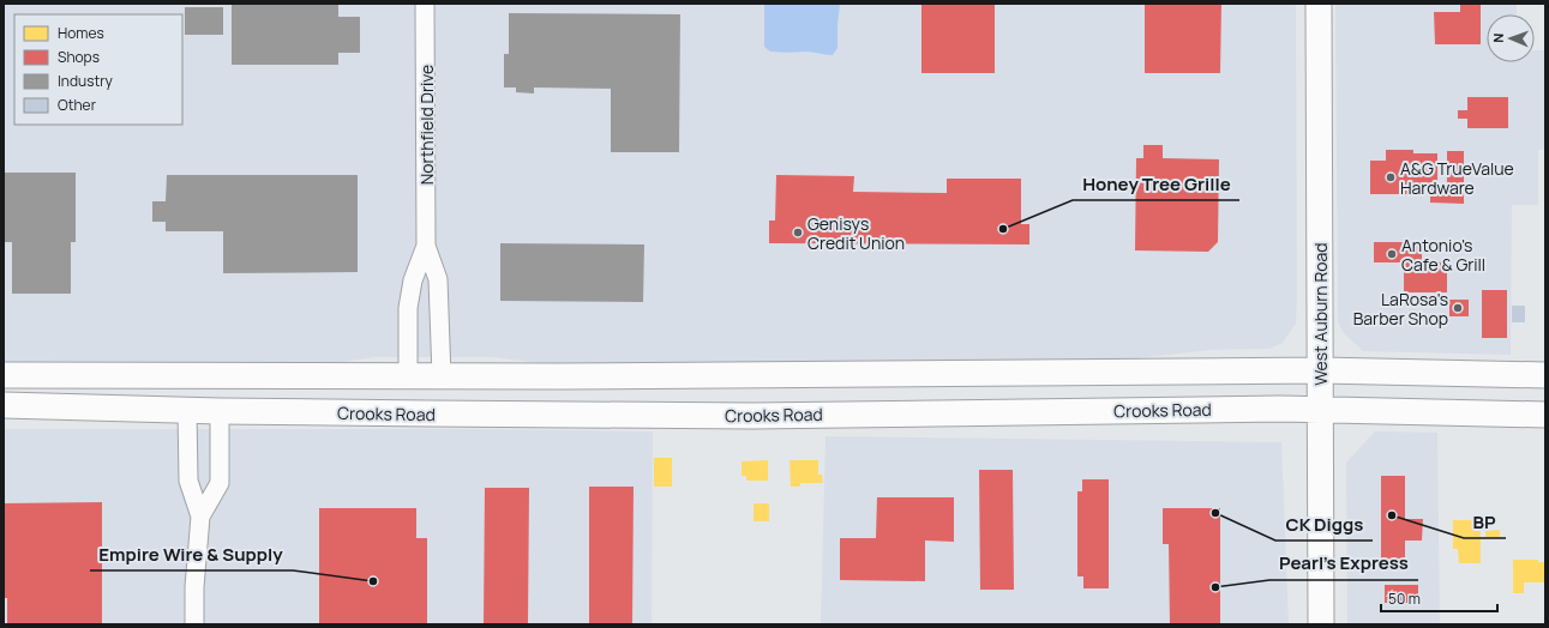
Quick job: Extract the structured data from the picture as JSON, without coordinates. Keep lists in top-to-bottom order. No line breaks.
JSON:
{"streets":{"main road":["West Auburn Road","Crooks Road"],"street":["Northfield Drive"]},"crossings":[["West Auburn Road","Crooks Road"]],"places":["A&G TrueValue Hardware","Honey Tree Grille","Genisys Credit Union","Antonio's Cafe & Grill","LaRosa's Barber Shop","CK Diggs","BP","Empire Wire & Supply","Pearl's Express"],"legend":["Homes","Shops","Industry","Other"],"scale_bar":"50 m","north":"left"}
